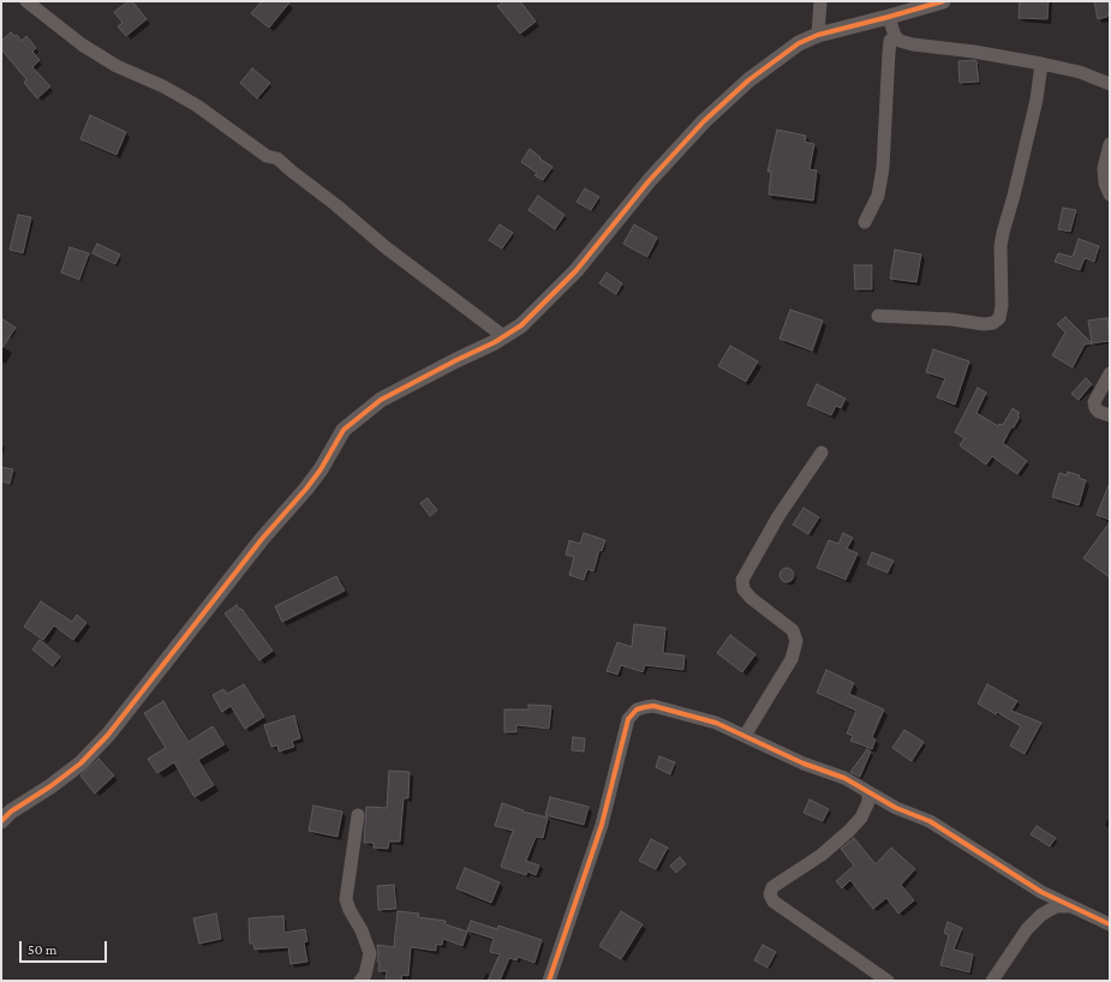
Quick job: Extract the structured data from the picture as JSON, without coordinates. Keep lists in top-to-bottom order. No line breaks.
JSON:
{"scale_bar":"50 m"}
